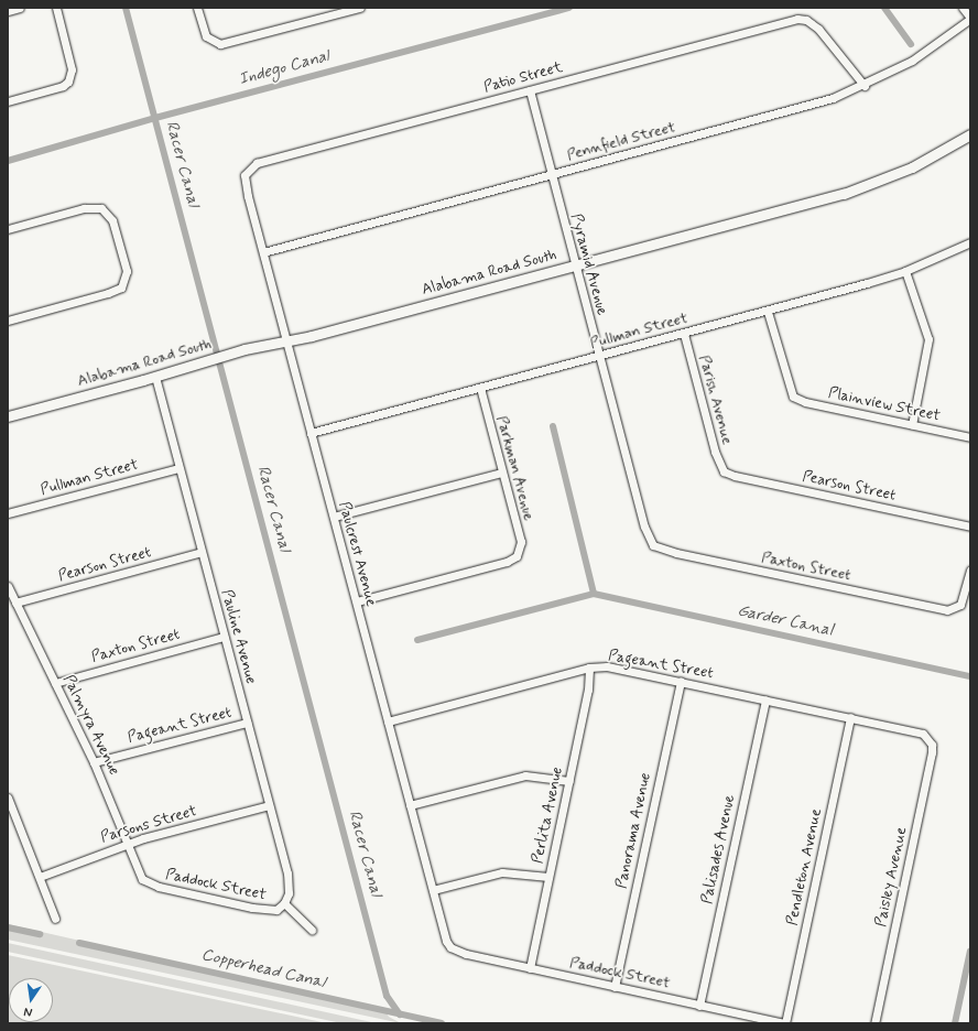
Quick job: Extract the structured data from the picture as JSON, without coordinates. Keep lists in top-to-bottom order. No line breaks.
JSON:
{"streets":{"street":["Patio Street","Pennfield Street","Pyramid Avenue","Alabama Road South","Pullman Street","Parish Avenue","Plainview Street","Parkman Avenue","Pearson Street","Paulcrest Avenue","Paxton Street","Pauline Avenue","Pageant Street","Palmyra Avenue","Perlita Avenue","Parsons Street","Panorama Avenue","Palisades Avenue","Pendleton Avenue","Paisley Avenue","Paddock Street"]},"crossings":[["Patio Street","Pennfield Street"],["Patio Street","Pyramid Avenue"],["Patio Street","Paulcrest Avenue"],["Pennfield Street","Pyramid Avenue"],["Pennfield Street","Paulcrest Avenue"],["Pyramid Avenue","Alabama Road South"],["Pyramid Avenue","Pullman Street"],["Pyramid Avenue","Paxton Street"],["Alabama Road South","Paulcrest Avenue"],["Alabama Road South","Pauline Avenue"],["Pullman Street","Parish Avenue"],["Pullman Street","Plainview Street"],["Pullman Street","Parkman Avenue"],["Pullman Street","Paulcrest Avenue"],["Pullman Street","Pauline Avenue"],["Parish Avenue","Pearson Street"],["Parkman Avenue","Paulcrest Avenue"],["Pearson Street","Pauline Avenue"],["Pearson Street","Palmyra Avenue"],["Paulcrest Avenue","Pageant Street"],["Paulcrest Avenue","Paddock Street"],["Paxton Street","Pauline Avenue"],["Paxton Street","Palmyra Avenue"],["Pauline Avenue","Pageant Street"],["Pauline Avenue","Parsons Street"],["Pauline Avenue","Paddock Street"],["Pageant Street","Palmyra Avenue"],["Pageant Street","Perlita Avenue"],["Pageant Street","Panorama Avenue"],["Pageant Street","Palisades Avenue"],["Pageant Street","Pendleton Avenue"],["Pageant Street","Paisley Avenue"],["Palmyra Avenue","Parsons Street"],["Palmyra Avenue","Paddock Street"],["Perlita Avenue","Paddock Street"],["Panorama Avenue","Paddock Street"],["Palisades Avenue","Paddock Street"],["Pendleton Avenue","Paddock Street"]],"water":["Indego Canal","Racer Canal","Garder Canal","Copperhead Canal"],"north":"bottom"}
